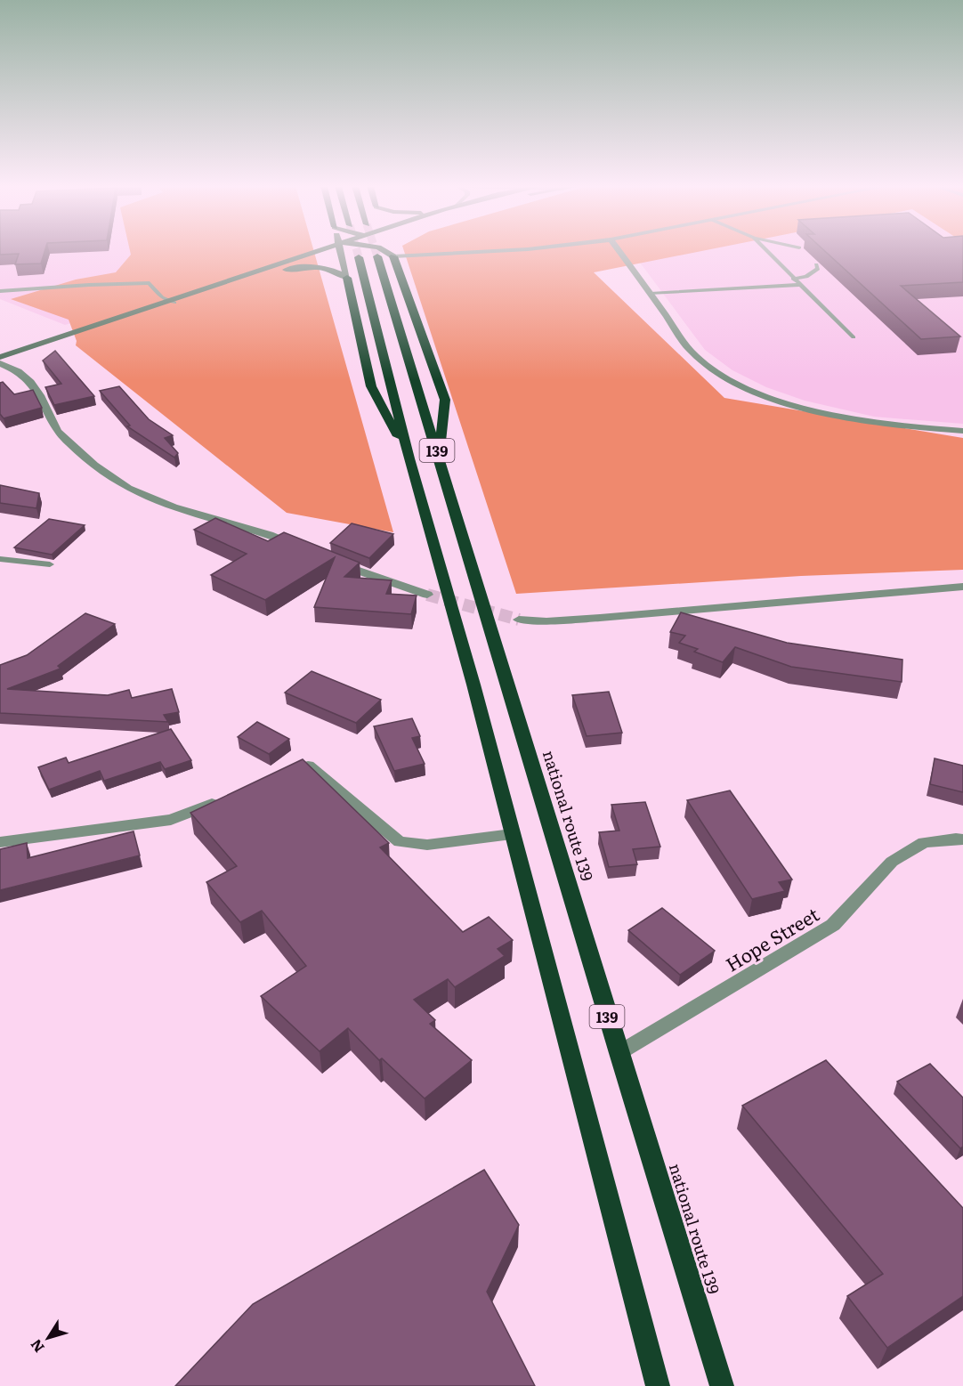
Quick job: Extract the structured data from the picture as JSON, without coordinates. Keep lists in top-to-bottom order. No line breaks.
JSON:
{"streets":{"highway":["139","national route 139"],"street":["Hope Street"]},"crossings":[["national route 139","Hope Street"]],"north":"bottom left"}
